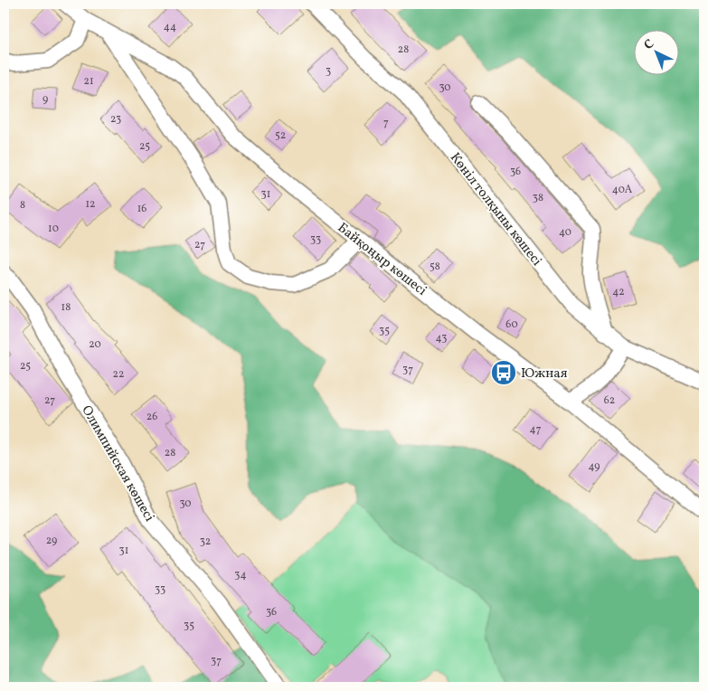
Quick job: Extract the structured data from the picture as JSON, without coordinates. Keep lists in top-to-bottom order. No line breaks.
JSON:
{"streets":{"street":["Көніл толқыны көшесі","Байқоңыр көшесі","Олимпийская көшесі"]},"places":{"bus stop":["Южная"]},"house_numbers":["44","28","3","21","30","9","23","7","52","25","36","40А","31","38","12","8","16","10","40","33","27","58","42","18","60","35","43","20","25","37","22","27","62","26","47","28","49","30","29","32","31","34","33","36","35","37"],"north":"top left"}
